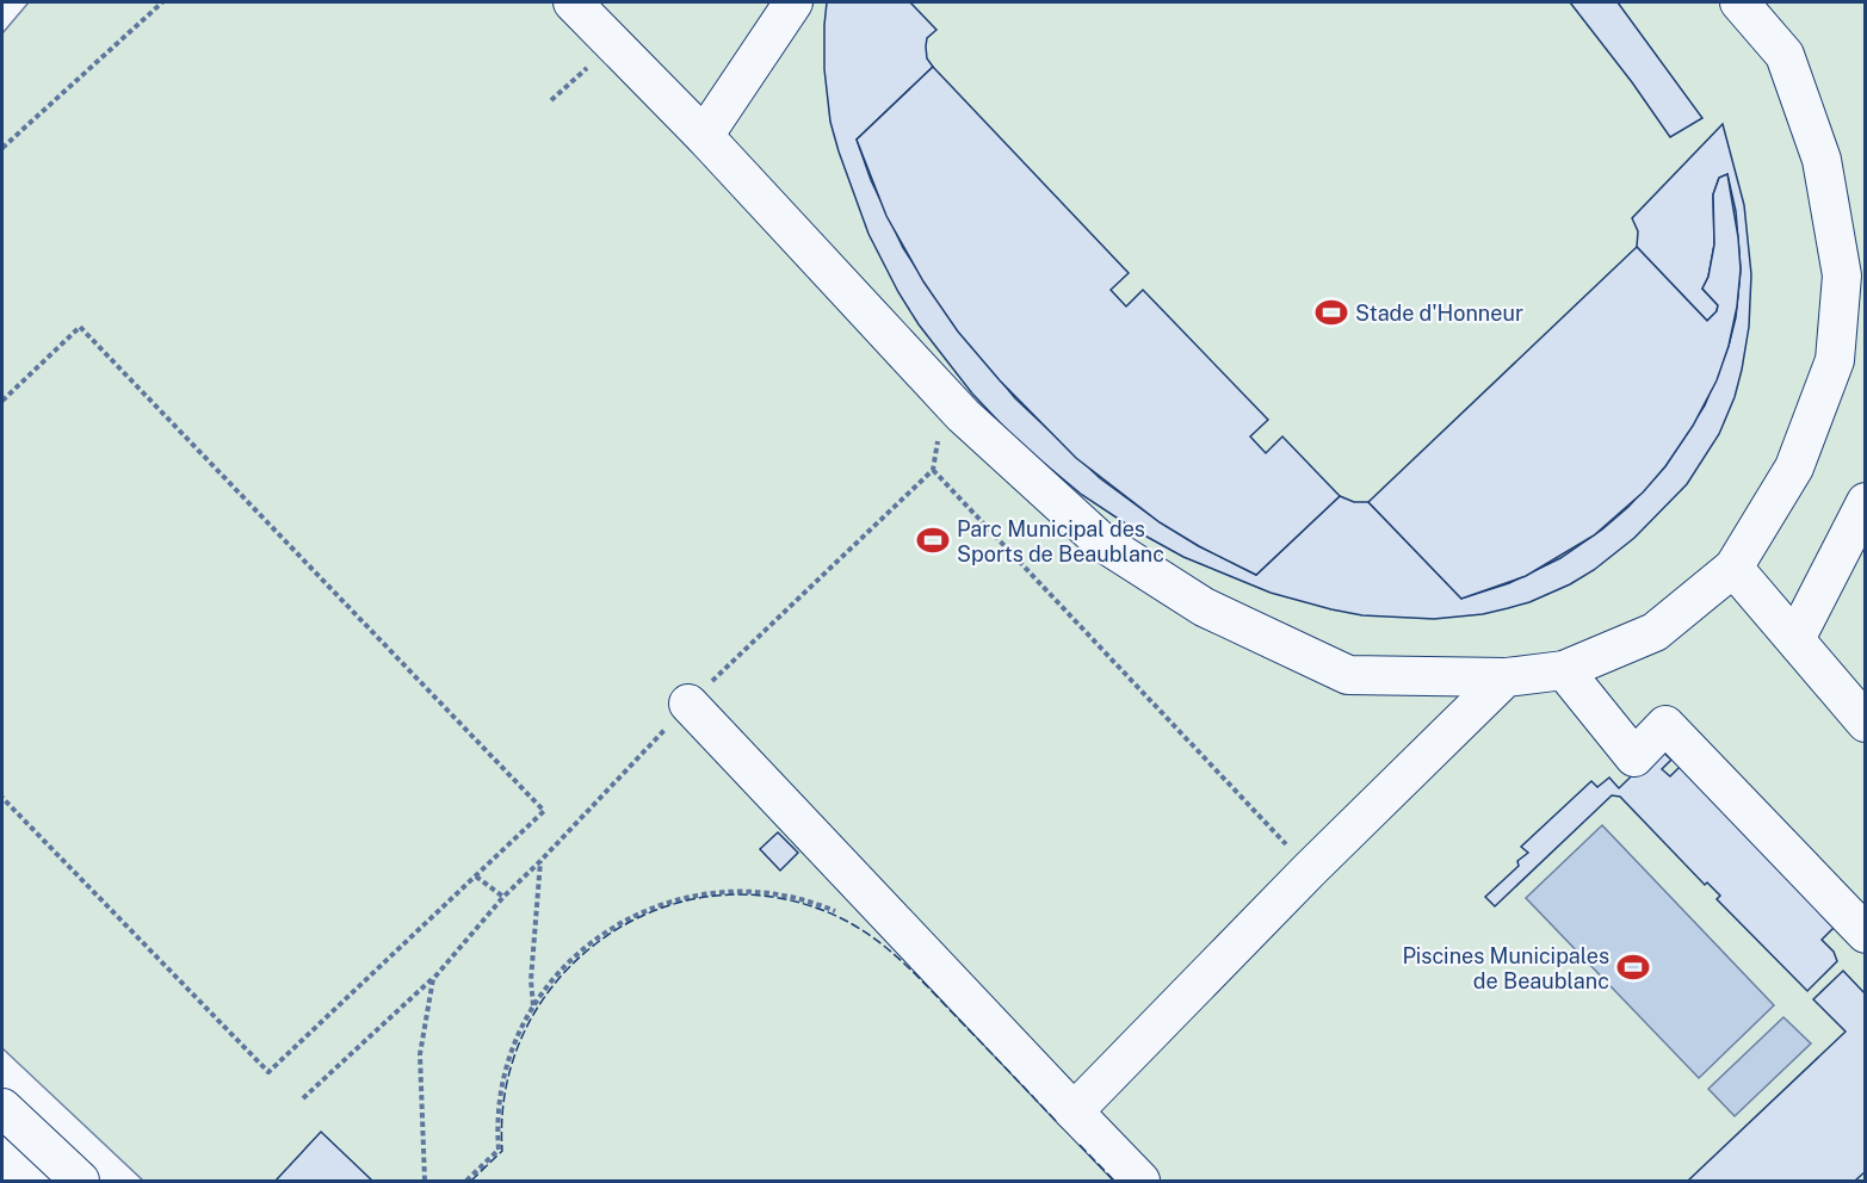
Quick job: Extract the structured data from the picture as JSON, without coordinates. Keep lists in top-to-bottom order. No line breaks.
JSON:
{"places":{"sports":["Stade d'Honneur","Parc Municipal des Sports de Beaublanc","Piscines Municipales de Beaublanc"]}}
